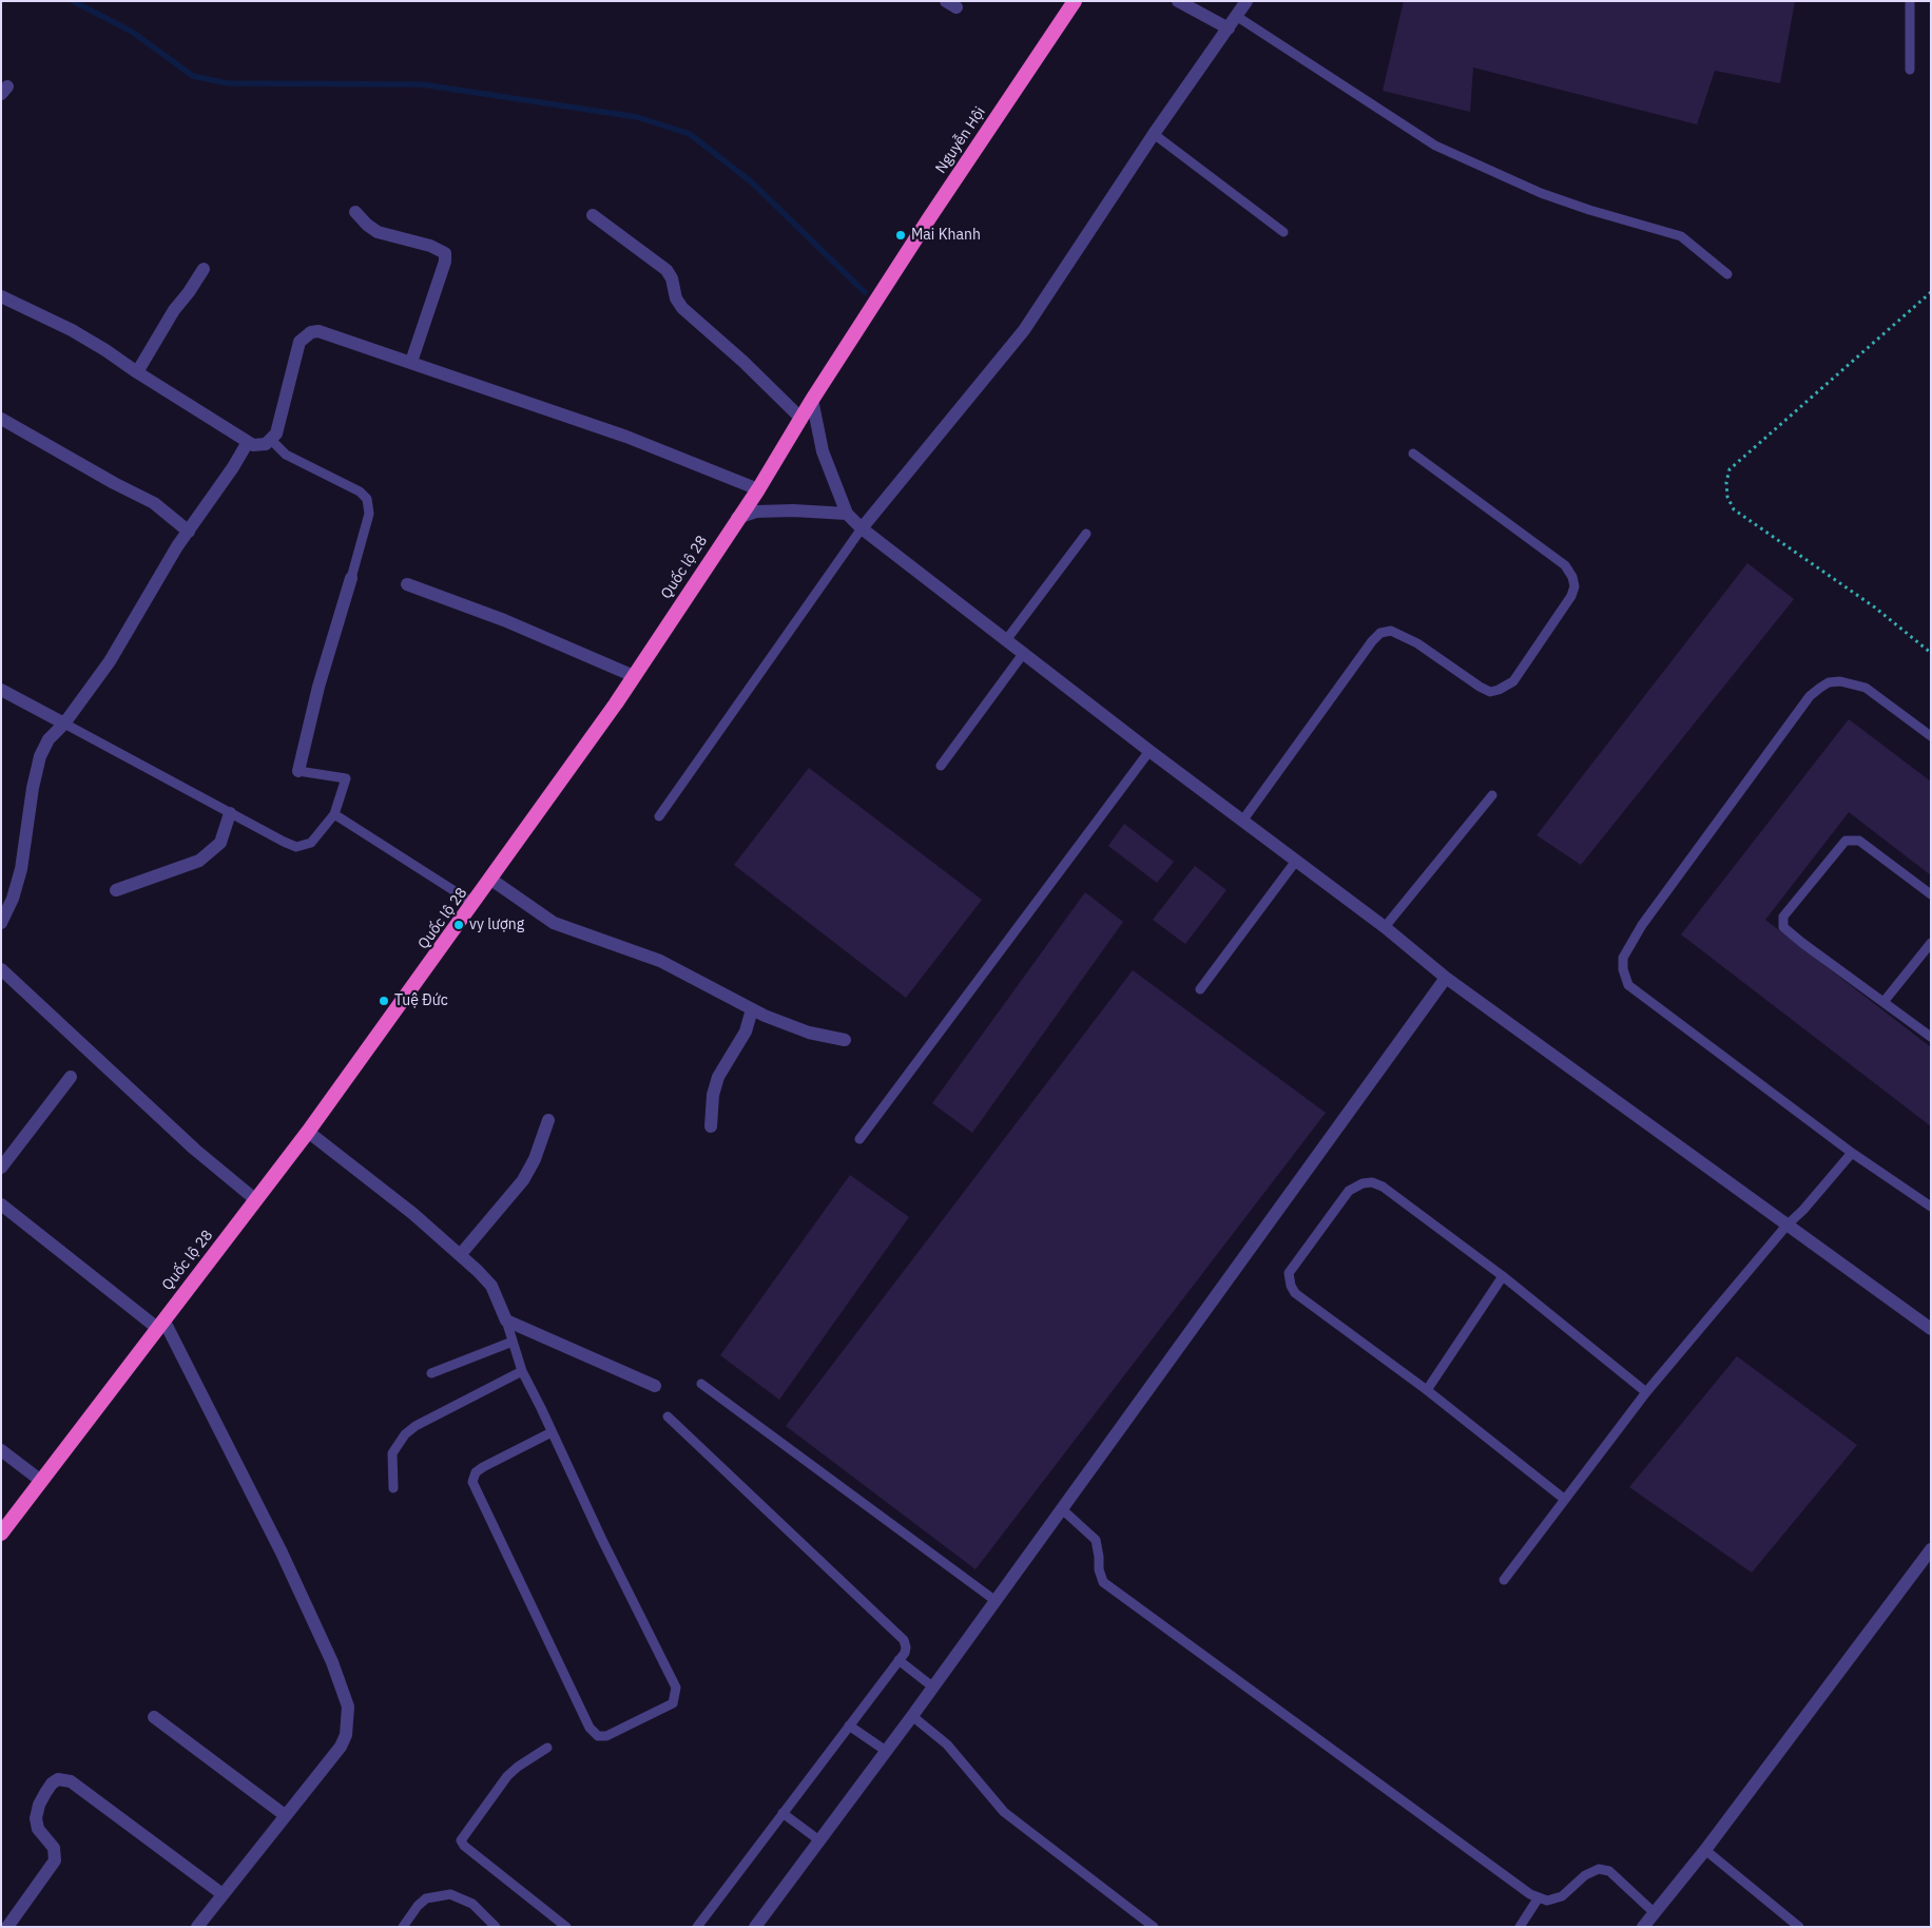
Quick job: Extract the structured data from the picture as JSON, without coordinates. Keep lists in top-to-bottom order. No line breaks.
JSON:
{"streets":{"highway":["Nguyễn Hội","Quốc lộ 28"]},"crossings":[["Nguyễn Hội","Quốc lộ 28"]],"places":["Mai Khanh","vy lượng","Tuệ Đức"]}
